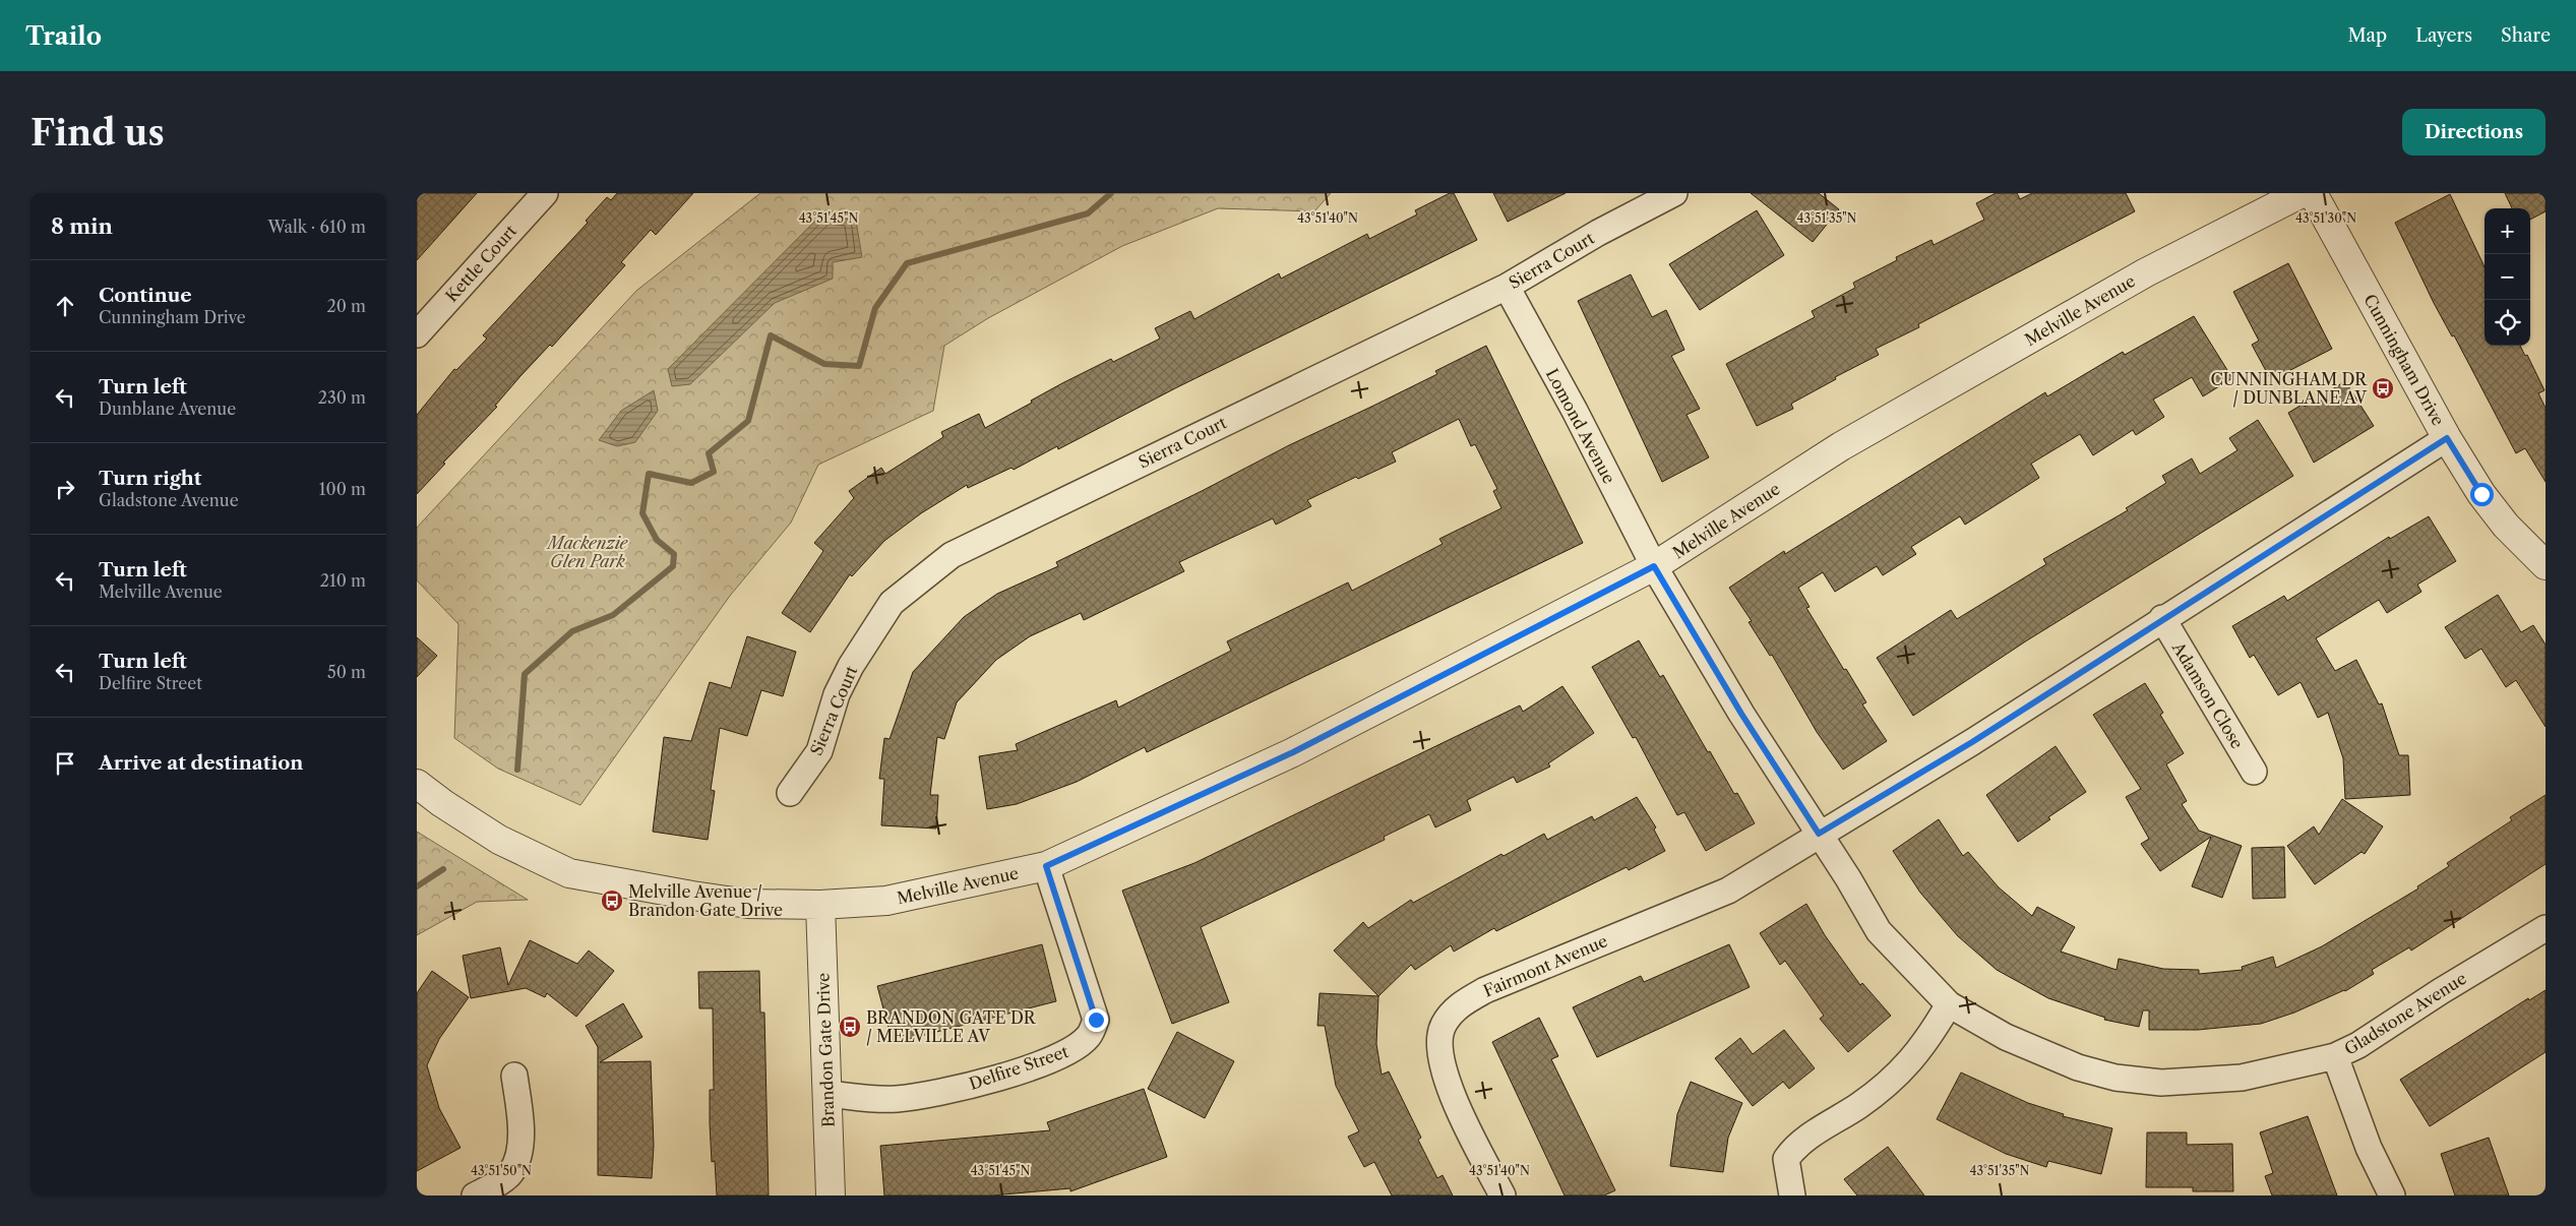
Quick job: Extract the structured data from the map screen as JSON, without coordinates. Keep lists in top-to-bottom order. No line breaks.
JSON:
{"streets":{"street":["Sierra Court","Kettle Court","Melville Avenue","Cunningham Drive","Lomond Avenue","Adamson Close","Fairmont Avenue","Gladstone Avenue","Brandon Gate Drive","Delfire Street"]},"crossings":[["Sierra Court","Lomond Avenue"],["Melville Avenue","Lomond Avenue"],["Melville Avenue","Gladstone Avenue"],["Melville Avenue","Brandon Gate Drive"],["Melville Avenue","Delfire Street"],["Cunningham Drive","Fairmont Avenue"],["Lomond Avenue","Gladstone Avenue"],["Adamson Close","Fairmont Avenue"],["Fairmont Avenue","Gladstone Avenue"],["Brandon Gate Drive","Delfire Street"]],"parks":["Mackenzie Glen Park"],"places":{"bus stop":["CUNNINGHAM DR / DUNBLANE AV","Melville Avenue / Brandon Gate Drive","BRANDON GATE DR / MELVILLE AV"]},"page":{"header":"Trailo","nav":["Map","Layers","Share"],"buttons":"Directions","title":"Find us","heading":["8 min","Walk · 610 m"],"map_buttons":["+","−"],"list":[["Continue","Cunningham Drive","20 m"],["Turn left","Dunblane Avenue","230 m"],["Turn right","Gladstone Avenue","100 m"],["Turn left","Melville Avenue","210 m"],["Turn left","Delfire Street","50 m"],"Arrive at destination"]},"coordinates":["43°51'45\"N","43°51'40\"N","43°51'35\"N","43°51'30\"N","43°51'50\"N"]}
